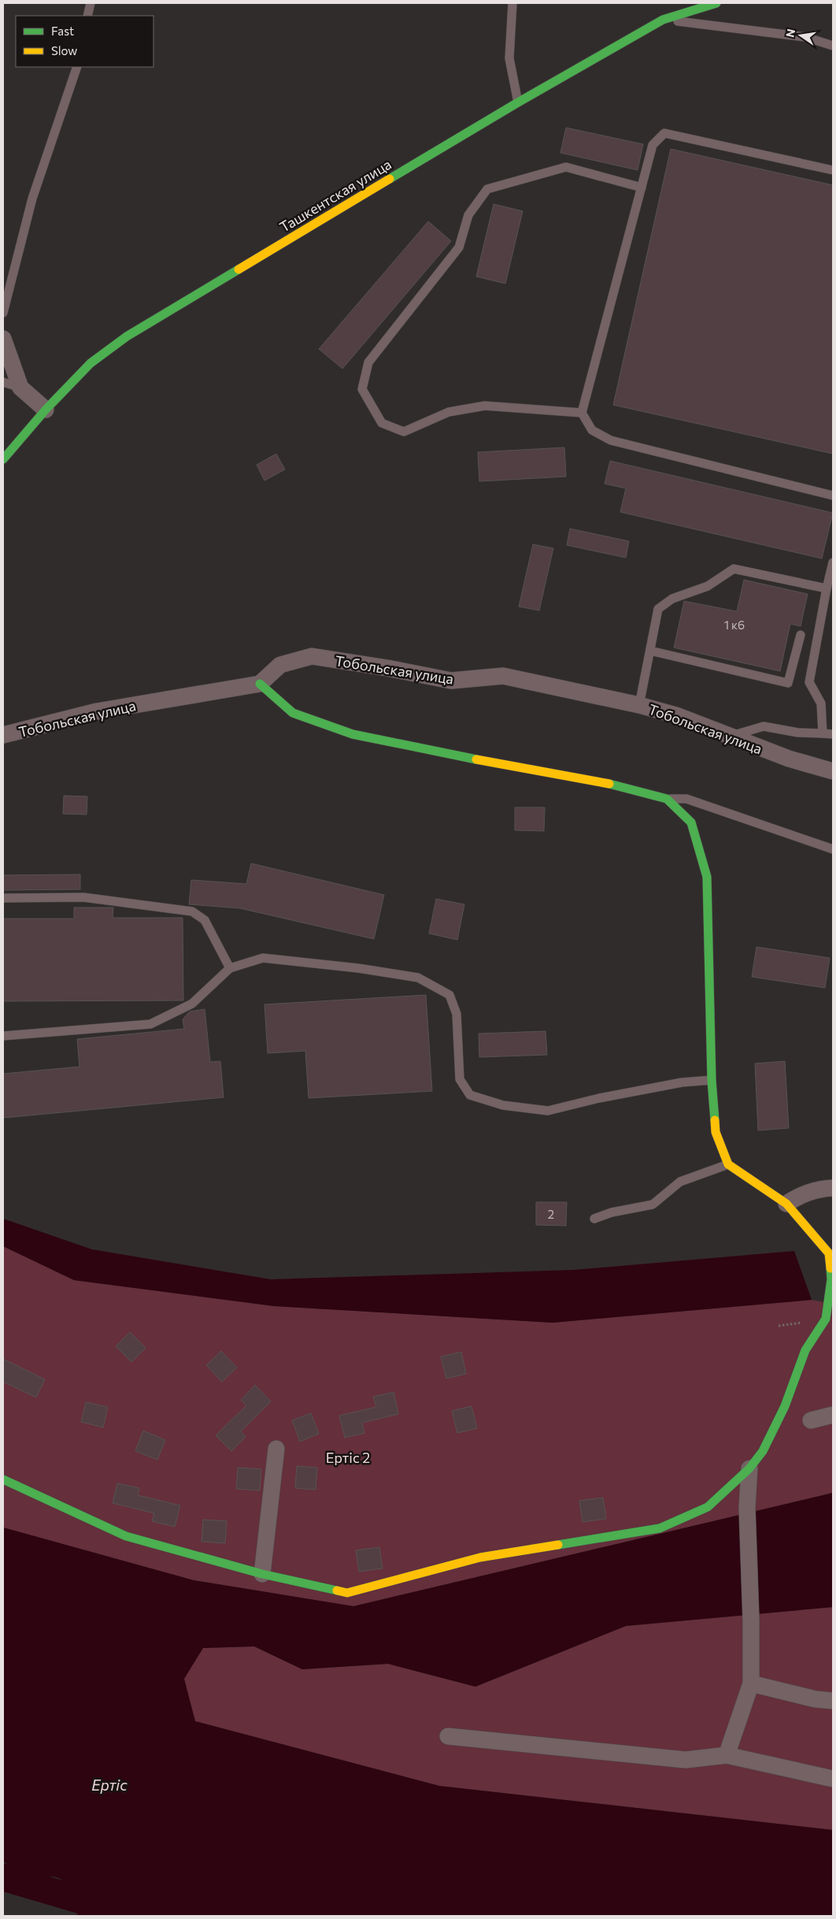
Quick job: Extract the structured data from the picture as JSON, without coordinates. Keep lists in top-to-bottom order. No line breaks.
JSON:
{"streets":{"street":["Ташкентская улица","Тобольская улица"]},"water":["Ертіс"],"parks":["Ертіс 2"],"house_numbers":["1 к6","2"],"legend":["Fast","Slow"],"north":"left"}
